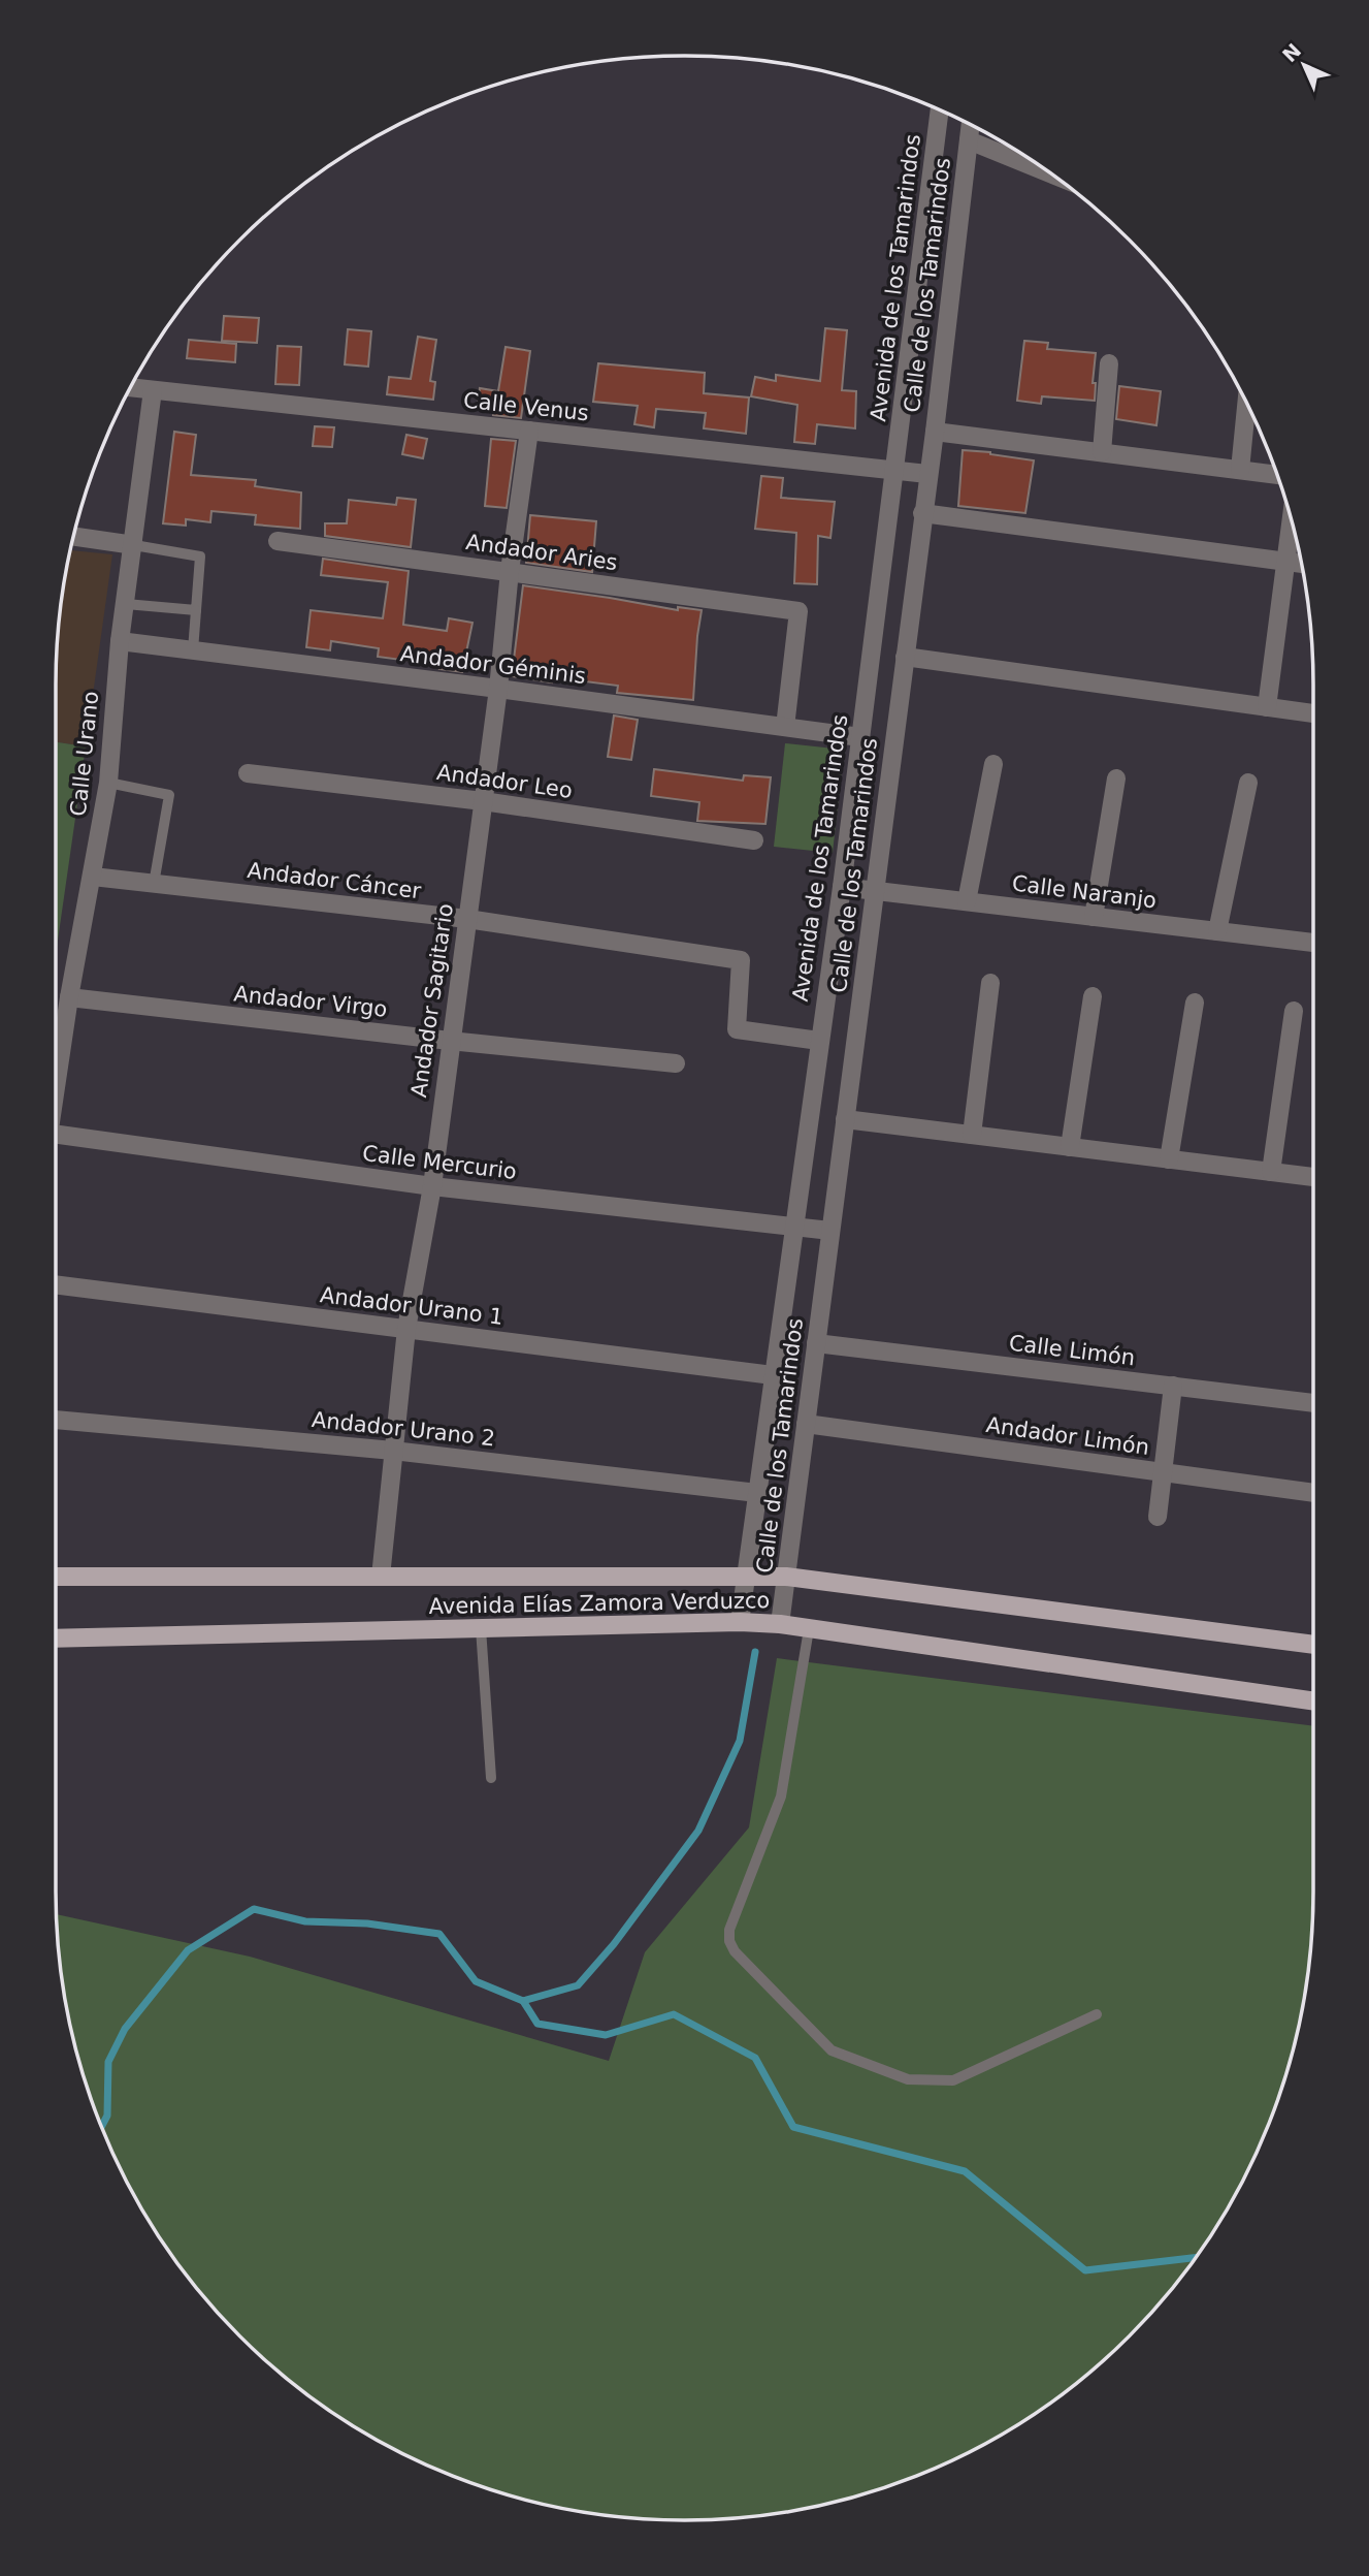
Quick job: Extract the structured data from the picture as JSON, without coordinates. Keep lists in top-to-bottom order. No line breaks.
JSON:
{"streets":{"main road":["Avenida Elías Zamora Verduzco"],"street":["Avenida de los Tamarindos","Calle de los Tamarindos","Calle Venus","Andador Aries","Andador Géminis","Calle Urano","Andador Leo","Andador Cáncer","Calle Naranjo","Andador Sagitario","Andador Virgo","Calle Mercurio","Andador Urano 1","Calle Limón","Andador Urano 2","Andador Limón"]},"crossings":[["Avenida de los Tamarindos","Calle Venus"],["Avenida de los Tamarindos","Andador Géminis"],["Avenida de los Tamarindos","Andador Cáncer"],["Avenida de los Tamarindos","Calle Naranjo"],["Avenida de los Tamarindos","Calle Mercurio"],["Avenida de los Tamarindos","Andador Urano 1"],["Avenida de los Tamarindos","Andador Urano 2"],["Avenida de los Tamarindos","Avenida Elías Zamora Verduzco"],["Calle de los Tamarindos","Calle Venus"],["Calle de los Tamarindos","Calle Naranjo"],["Calle de los Tamarindos","Calle Mercurio"],["Calle de los Tamarindos","Calle Limón"],["Calle de los Tamarindos","Andador Limón"],["Calle de los Tamarindos","Avenida Elías Zamora Verduzco"],["Calle Venus","Calle Urano"],["Calle Venus","Andador Sagitario"],["Andador Aries","Andador Géminis"],["Andador Aries","Andador Sagitario"],["Andador Géminis","Calle Urano"],["Andador Géminis","Andador Sagitario"],["Calle Urano","Andador Cáncer"],["Calle Urano","Andador Virgo"],["Andador Leo","Andador Sagitario"],["Andador Cáncer","Andador Sagitario"],["Andador Sagitario","Andador Virgo"],["Andador Sagitario","Calle Mercurio"],["Andador Sagitario","Andador Urano 1"],["Andador Sagitario","Andador Urano 2"],["Andador Sagitario","Avenida Elías Zamora Verduzco"]],"north":"top left"}
